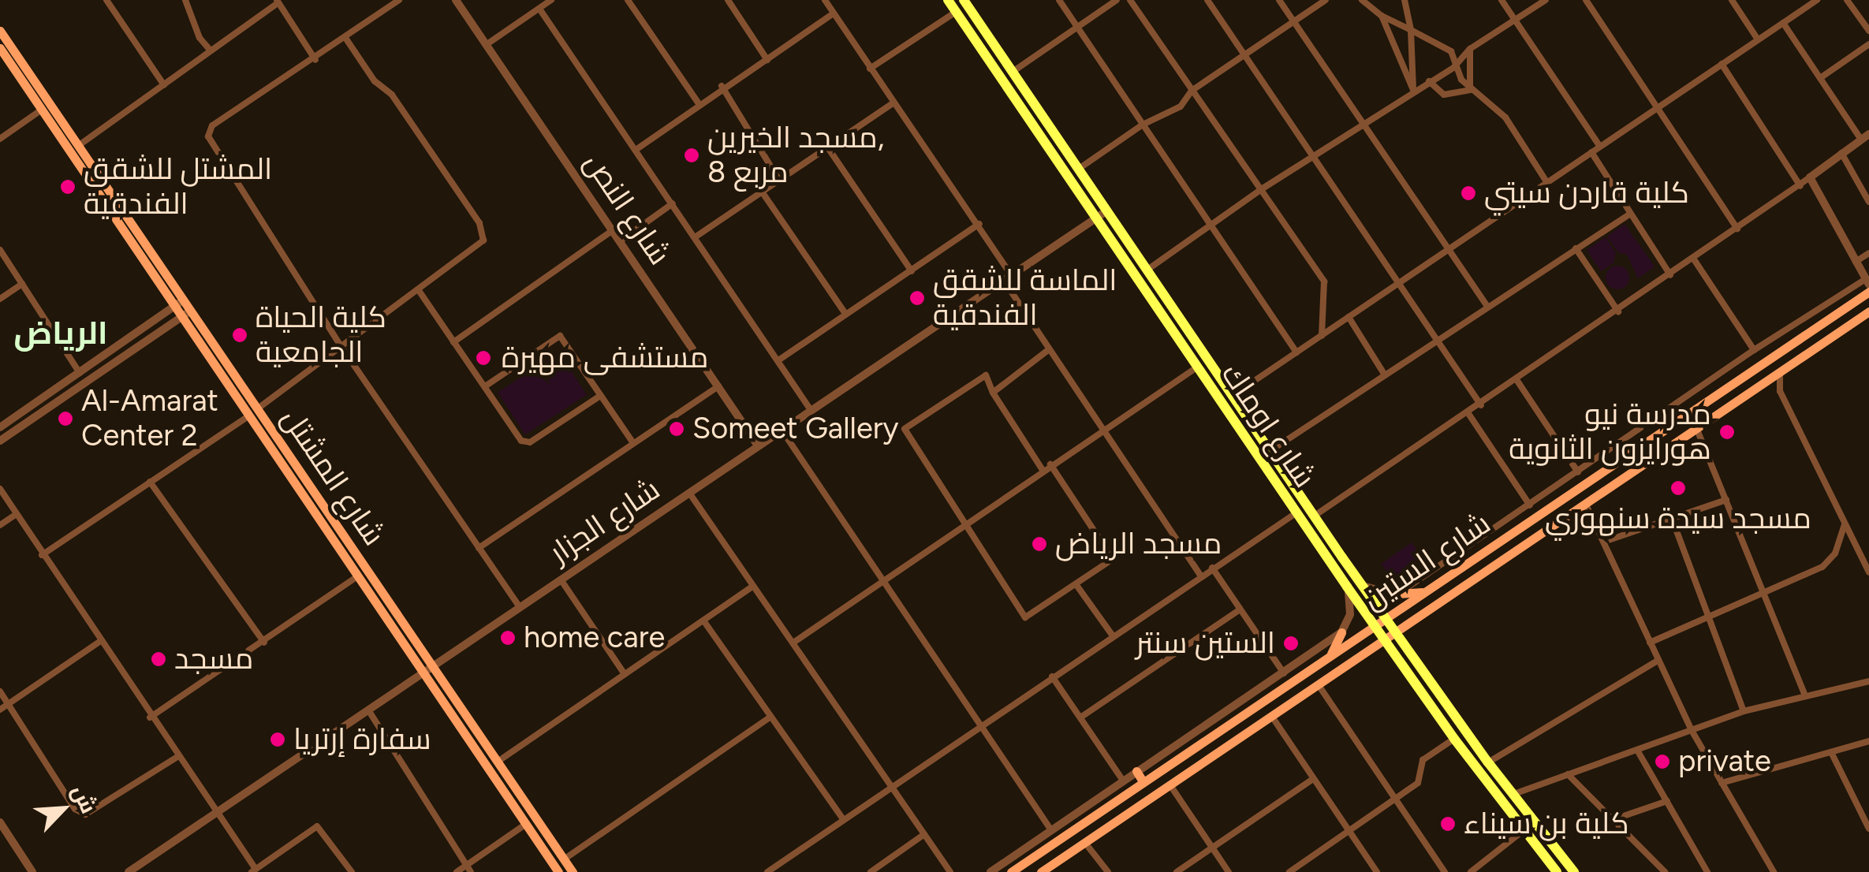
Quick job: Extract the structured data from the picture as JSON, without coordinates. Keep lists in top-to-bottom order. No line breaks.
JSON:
{"streets":{"main road":["شارع اوماك","شارع المشتل","شارع الستين"],"street":["شارع النص","شارع الجزار"]},"crossings":[["شارع النص","شارع الجزار"],["شارع اوماك","شارع الجزار"],["شارع اوماك","شارع الستين"],["شارع المشتل","شارع الجزار"]],"districts":["الرياض"],"places":["مسجد الخيرين, مربع 8","المشتل للشقق الفندقية","كلية قاردن سيتي","الماسة للشقق الفندقية","كلية الحياة الجامعية","مستشفى مهيرة","Al-Amarat Center 2","Someet Gallery","مدرسة نيو هورايزون الثانوية","مسجد سيدة سنهوري","مسجد الرياض","home care","الستين سنتر","مسجد","سفارة إرتريا","private","كلية بن سيناء"],"north":"top right"}
